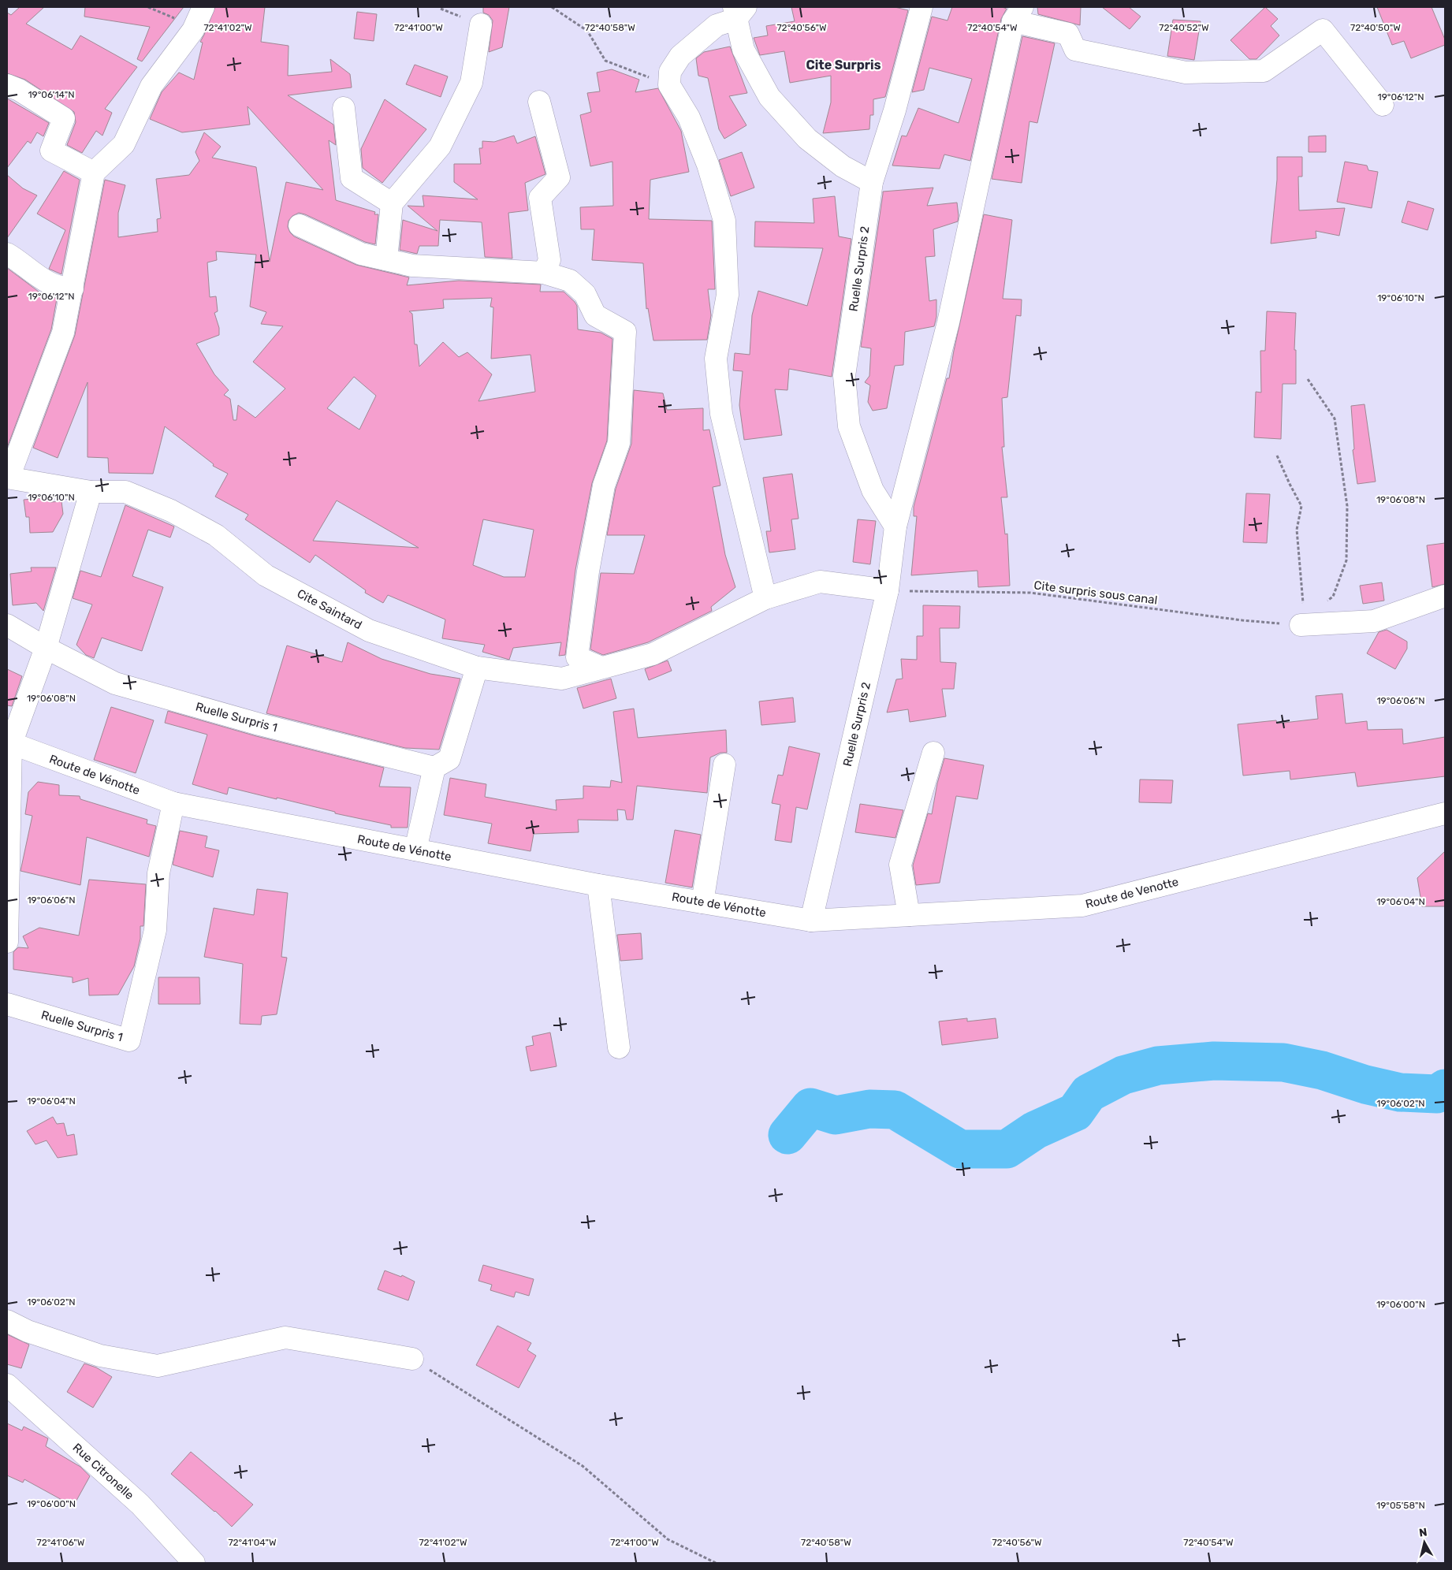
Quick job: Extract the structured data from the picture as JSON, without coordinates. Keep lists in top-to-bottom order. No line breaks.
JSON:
{"streets":{"street":["Ruelle Surpris 2","Cite Saintard","Ruelle Surpris 1","Route de Vénotte","Route de Venotte","Rue Citronelle"],"path":["Cite surpris sous canal"]},"crossings":[["Ruelle Surpris 2","Cite surpris sous canal"],["Ruelle Surpris 2","Cite Saintard"],["Ruelle Surpris 2","Route de Vénotte"],["Ruelle Surpris 2","Route de Venotte"],["Cite surpris sous canal","Cite Saintard"],["Ruelle Surpris 1","Route de Vénotte"],["Route de Vénotte","Route de Venotte"]],"districts":["Cite Surpris"],"north":"top","coordinates":["72°41'02\"W","72°41'00\"W","72°40'58\"W","72°40'56\"W","72°40'54\"W","72°40'52\"W","72°40'50\"W","19°06'14\"N","19°06'12\"N","19°06'10\"N","19°06'08\"N","19°06'06\"N","19°06'04\"N","19°06'02\"N","19°06'00\"N","19°05'58\"N","72°41'06\"W","72°41'04\"W"]}
